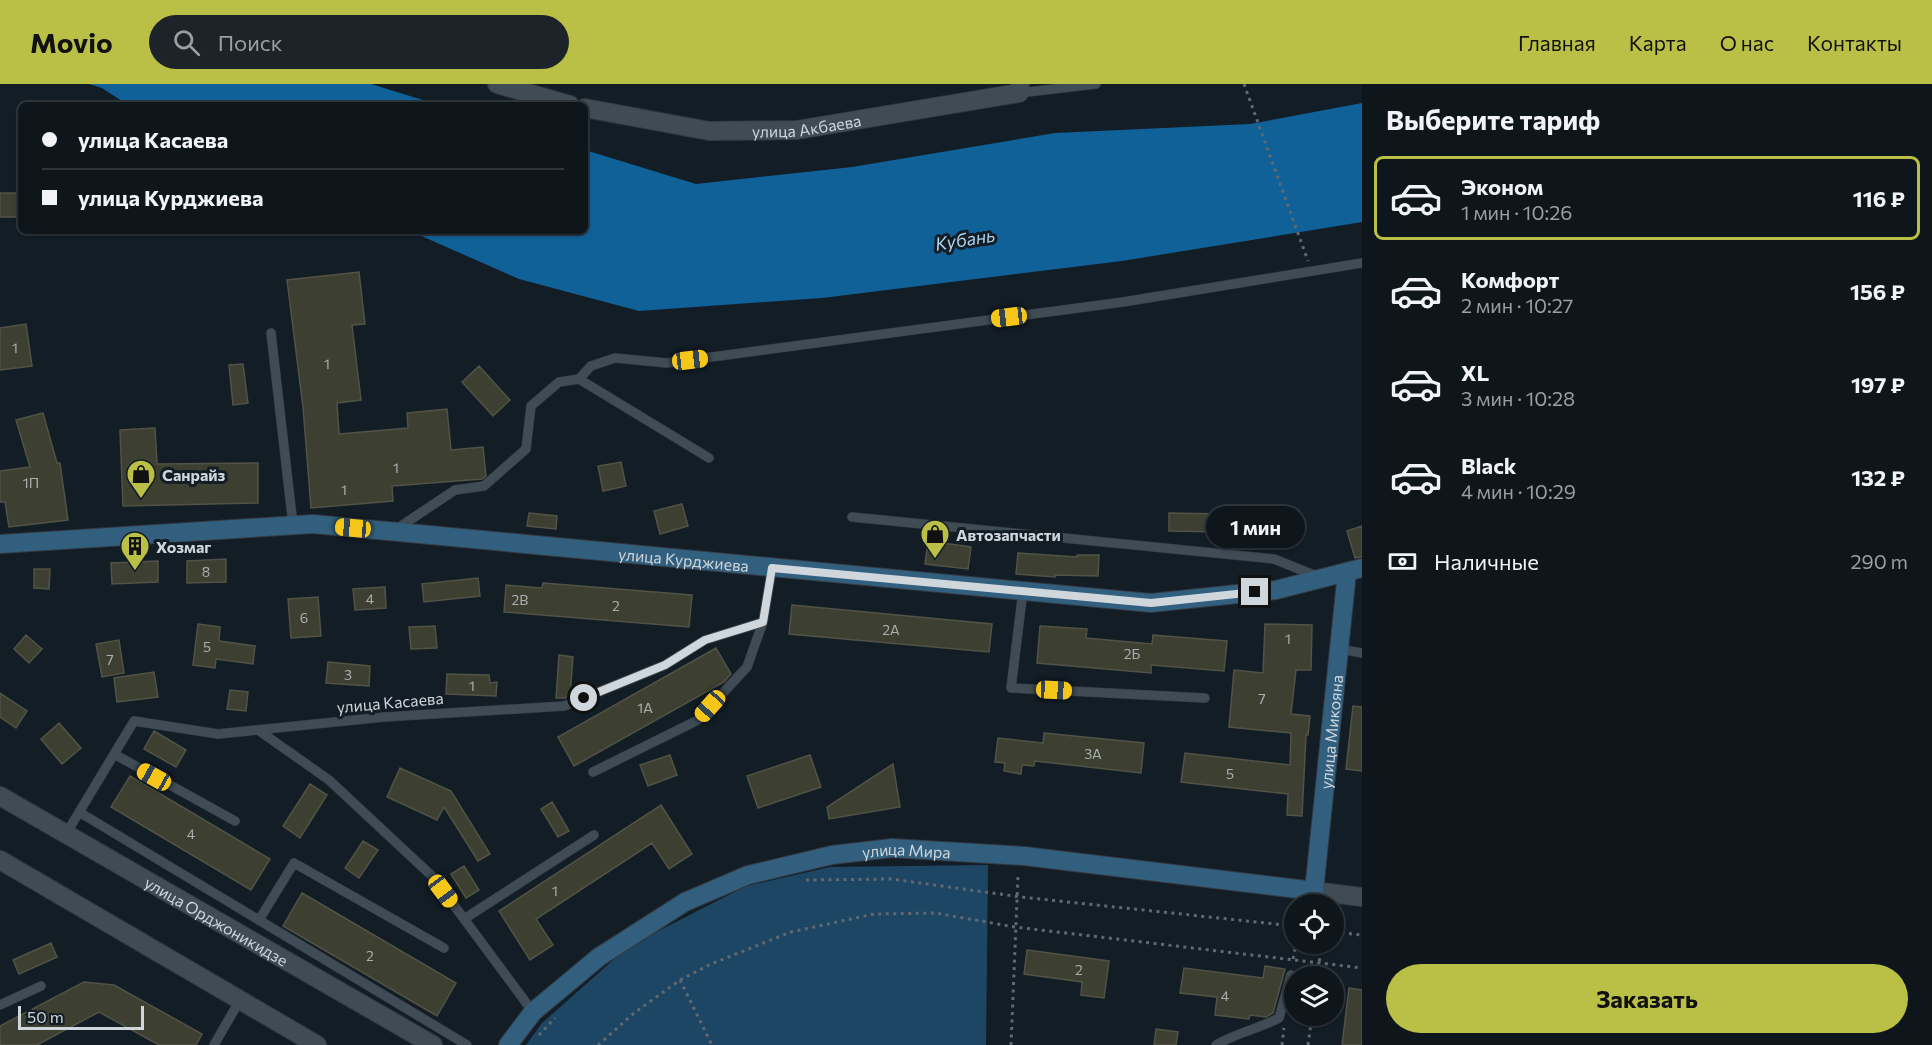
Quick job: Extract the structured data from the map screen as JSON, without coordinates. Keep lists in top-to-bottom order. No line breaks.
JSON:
{"streets":{"street":["улица Акбаева","улица Курджиева","улица Микояна","улица Мира","улица Орджоникидзе"],"lane":["улица Касаева"]},"crossings":[["улица Курджиева","улица Микояна"],["улица Касаева","улица Орджоникидзе"],["улица Микояна","улица Мира"]],"water":["Кубань"],"places":{"shop":["Санрайз","Автозапчасти"],"building":["Хозмаг"]},"house_numbers":["1","1","1","1П","1","8","4","2В","2","6","2А","1","5","2Б","7","3","1","7","1А","3А","5","4","1","2","2","4"],"scale_bar":"50 m","page":{"header":"Movio","search":"Поиск","nav":["Главная","Карта","О нас","Контакты"],"heading":"Выберите тариф","banner":["улица Касаева","улица Курджиева"],"list":[{"name":"Эконом","note":"1 мин · 10:26","value":"116 ₽"},{"name":"Комфорт","note":"2 мин · 10:27","value":"156 ₽"},{"name":"XL","note":"3 мин · 10:28","value":"197 ₽"},{"name":"Black","note":"4 мин · 10:29","value":"132 ₽"}],"bubble":"1 мин","pay":["Наличные","290 m"],"buttons":"Заказать","scale":"50 m"}}
